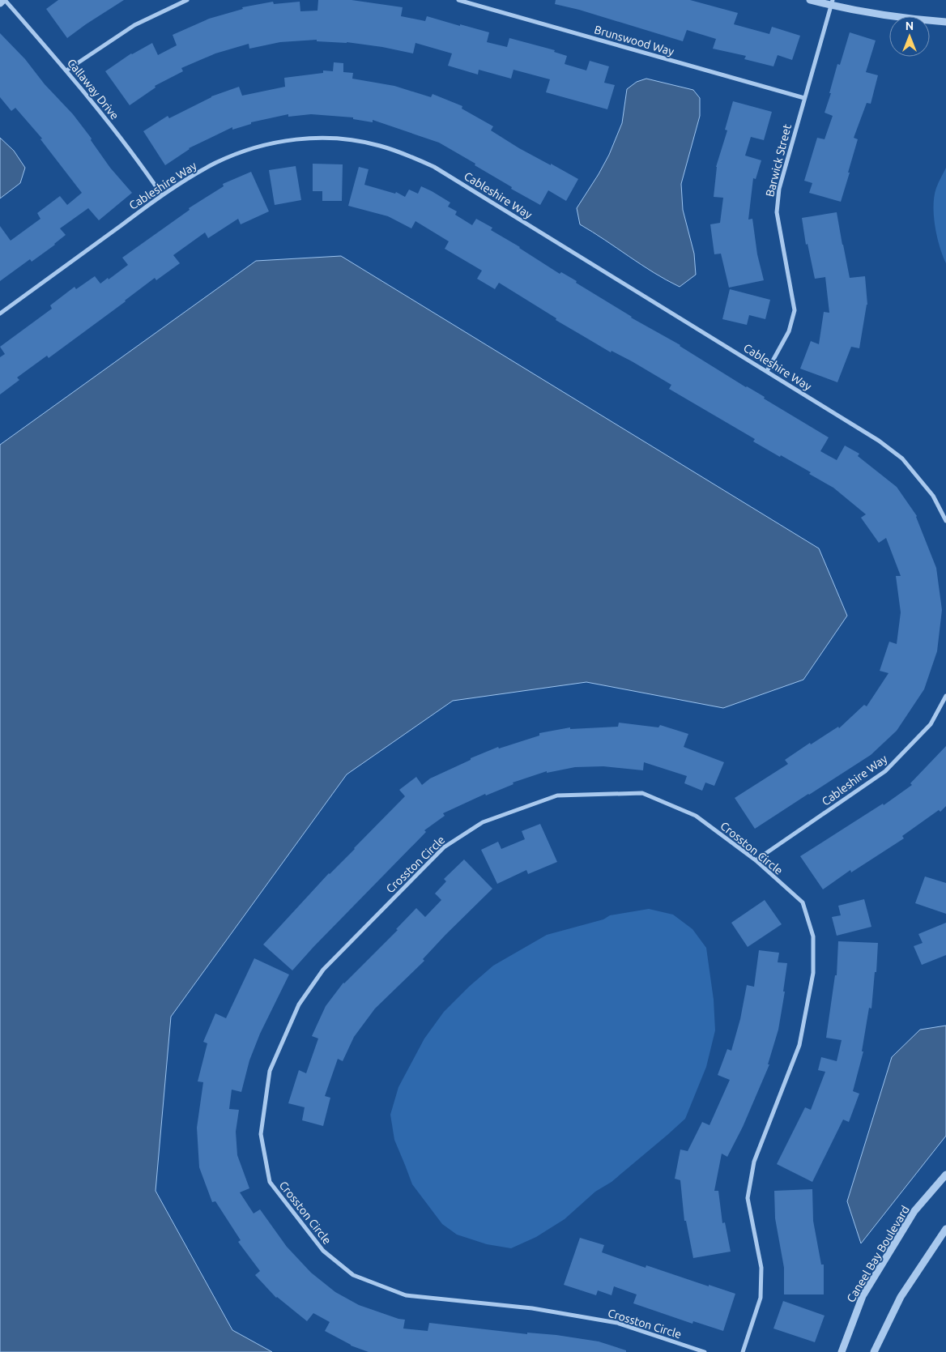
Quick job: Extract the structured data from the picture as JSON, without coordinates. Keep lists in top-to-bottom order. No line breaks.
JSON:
{"streets":{"street":["Brunswood Way","Callaway Drive","Barwick Street","Cableshire Way","Crosston Circle","Caneel Bay Boulevard"]},"crossings":[["Brunswood Way","Barwick Street"],["Callaway Drive","Cableshire Way"],["Barwick Street","Cableshire Way"],["Cableshire Way","Crosston Circle"]],"north":"top"}
